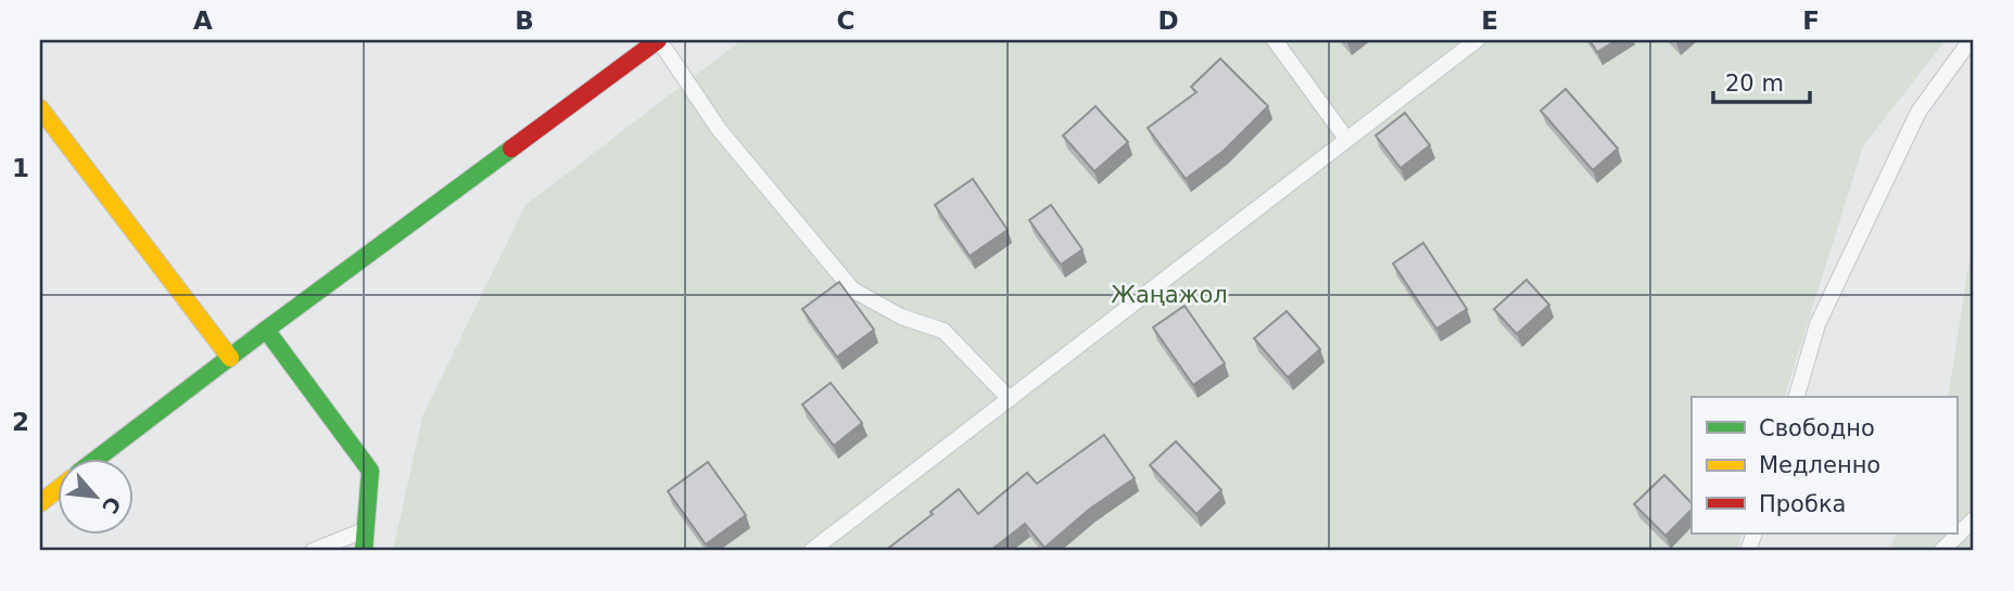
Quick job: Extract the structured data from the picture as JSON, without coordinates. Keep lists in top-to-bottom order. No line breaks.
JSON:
{"parks":["Жаңажол"],"legend":["Свободно","Медленно","Пробка"],"scale_bar":"20 m","north":"bottom right","grid":{"columns":["A","B","C","D","E","F"],"rows":["1","2"]}}
